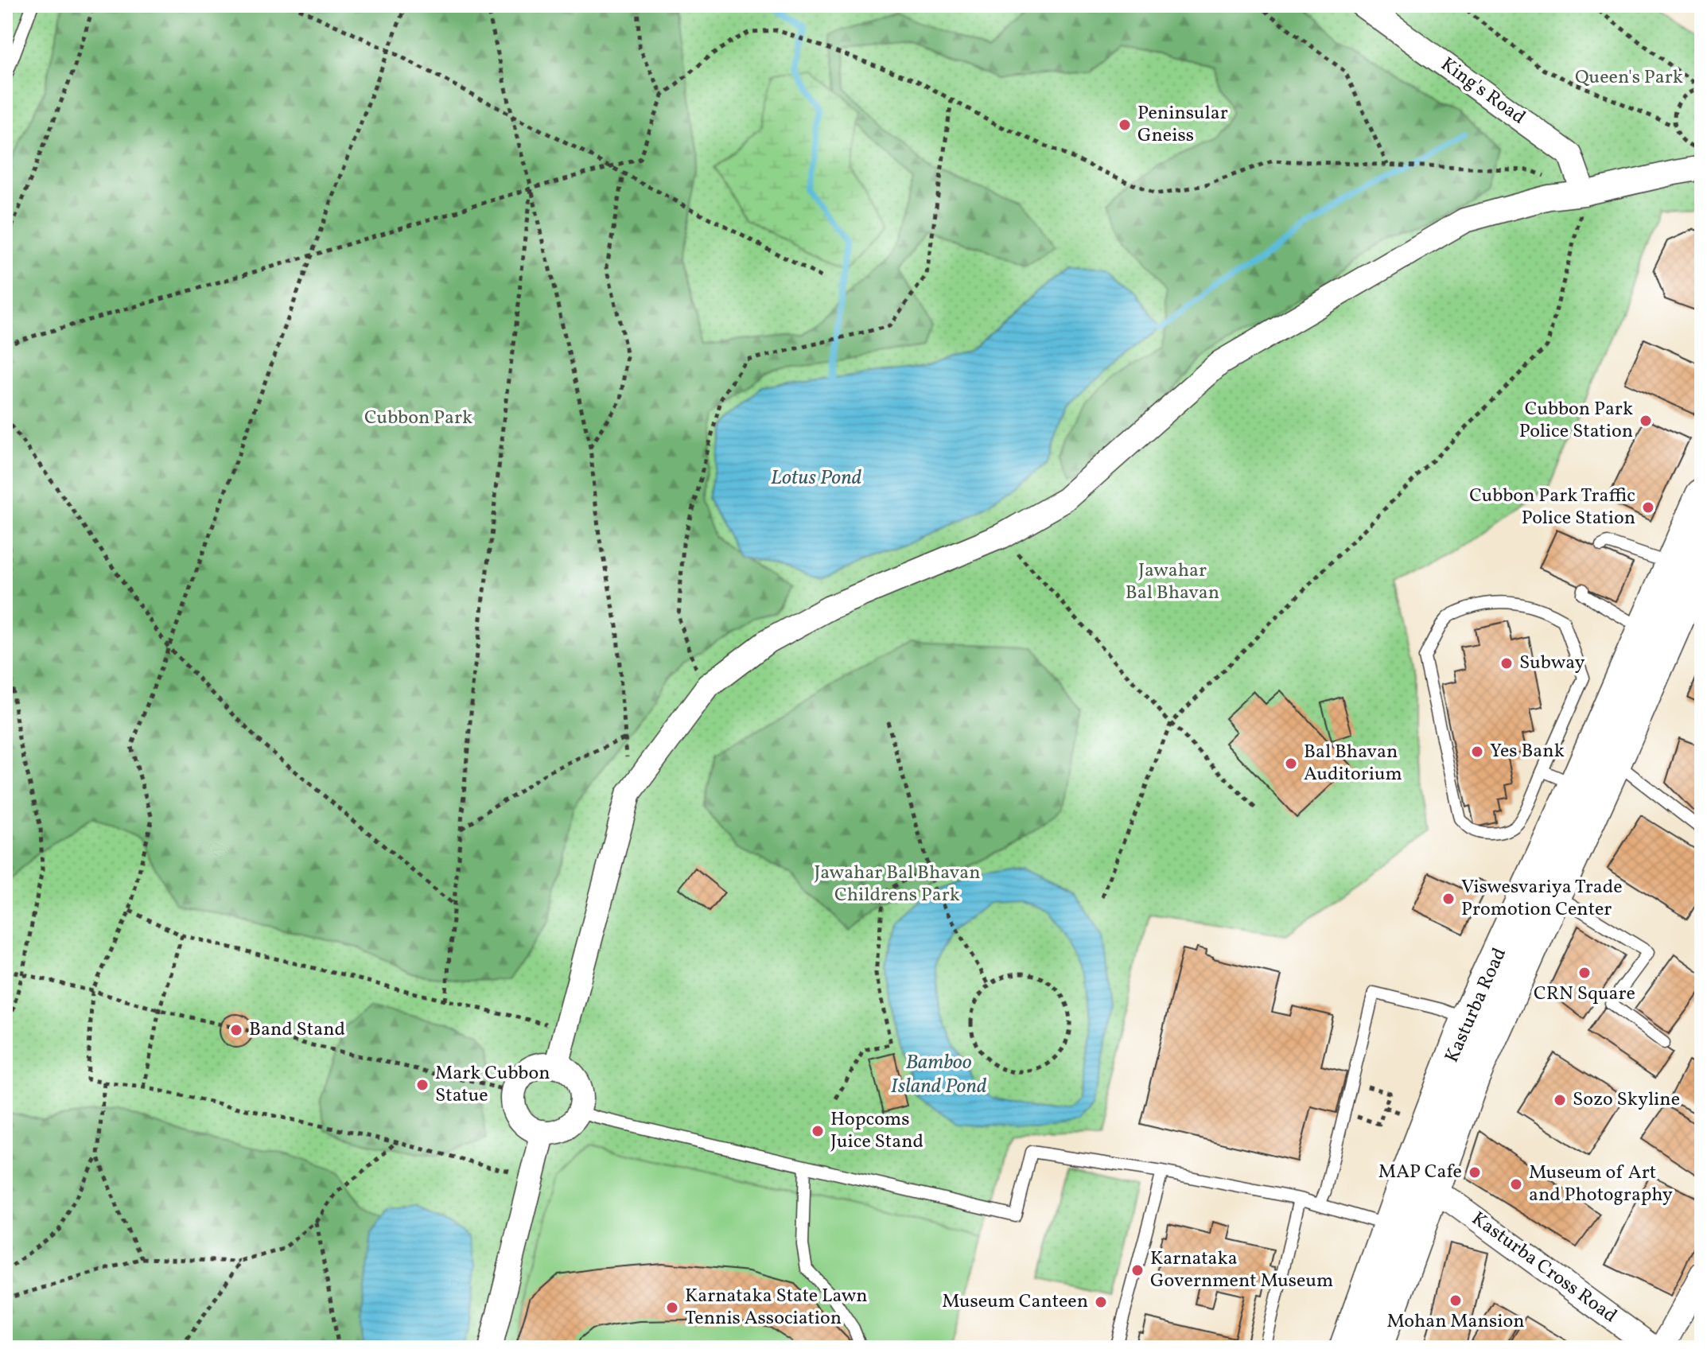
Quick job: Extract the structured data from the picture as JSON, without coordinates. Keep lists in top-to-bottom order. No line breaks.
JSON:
{"streets":{"main road":["Kasturba Road"],"street":["King's Road","Kasturba Cross Road"]},"crossings":[["Kasturba Road","Kasturba Cross Road"]],"water":["Lotus Pond","Bamboo Island Pond"],"parks":["Queen's Park","Cubbon Park","Jawahar Bal Bhavan","Jawahar Bal Bhavan Childrens Park"],"places":["Peninsular Gneiss","Cubbon Park Police Station","Cubbon Park Traffic Police Station","Subway","Yes Bank","Bal Bhavan Auditorium","Viswesvariya Trade Promotion Center","CRN Square","Band Stand","Mark Cubbon Statue","Sozo Skyline","Hopcoms Juice Stand","MAP Cafe","Museum of Art and Photography","Karnataka Government Museum","Mohan Mansion","Museum Canteen","Karnataka State Lawn Tennis Association"]}
